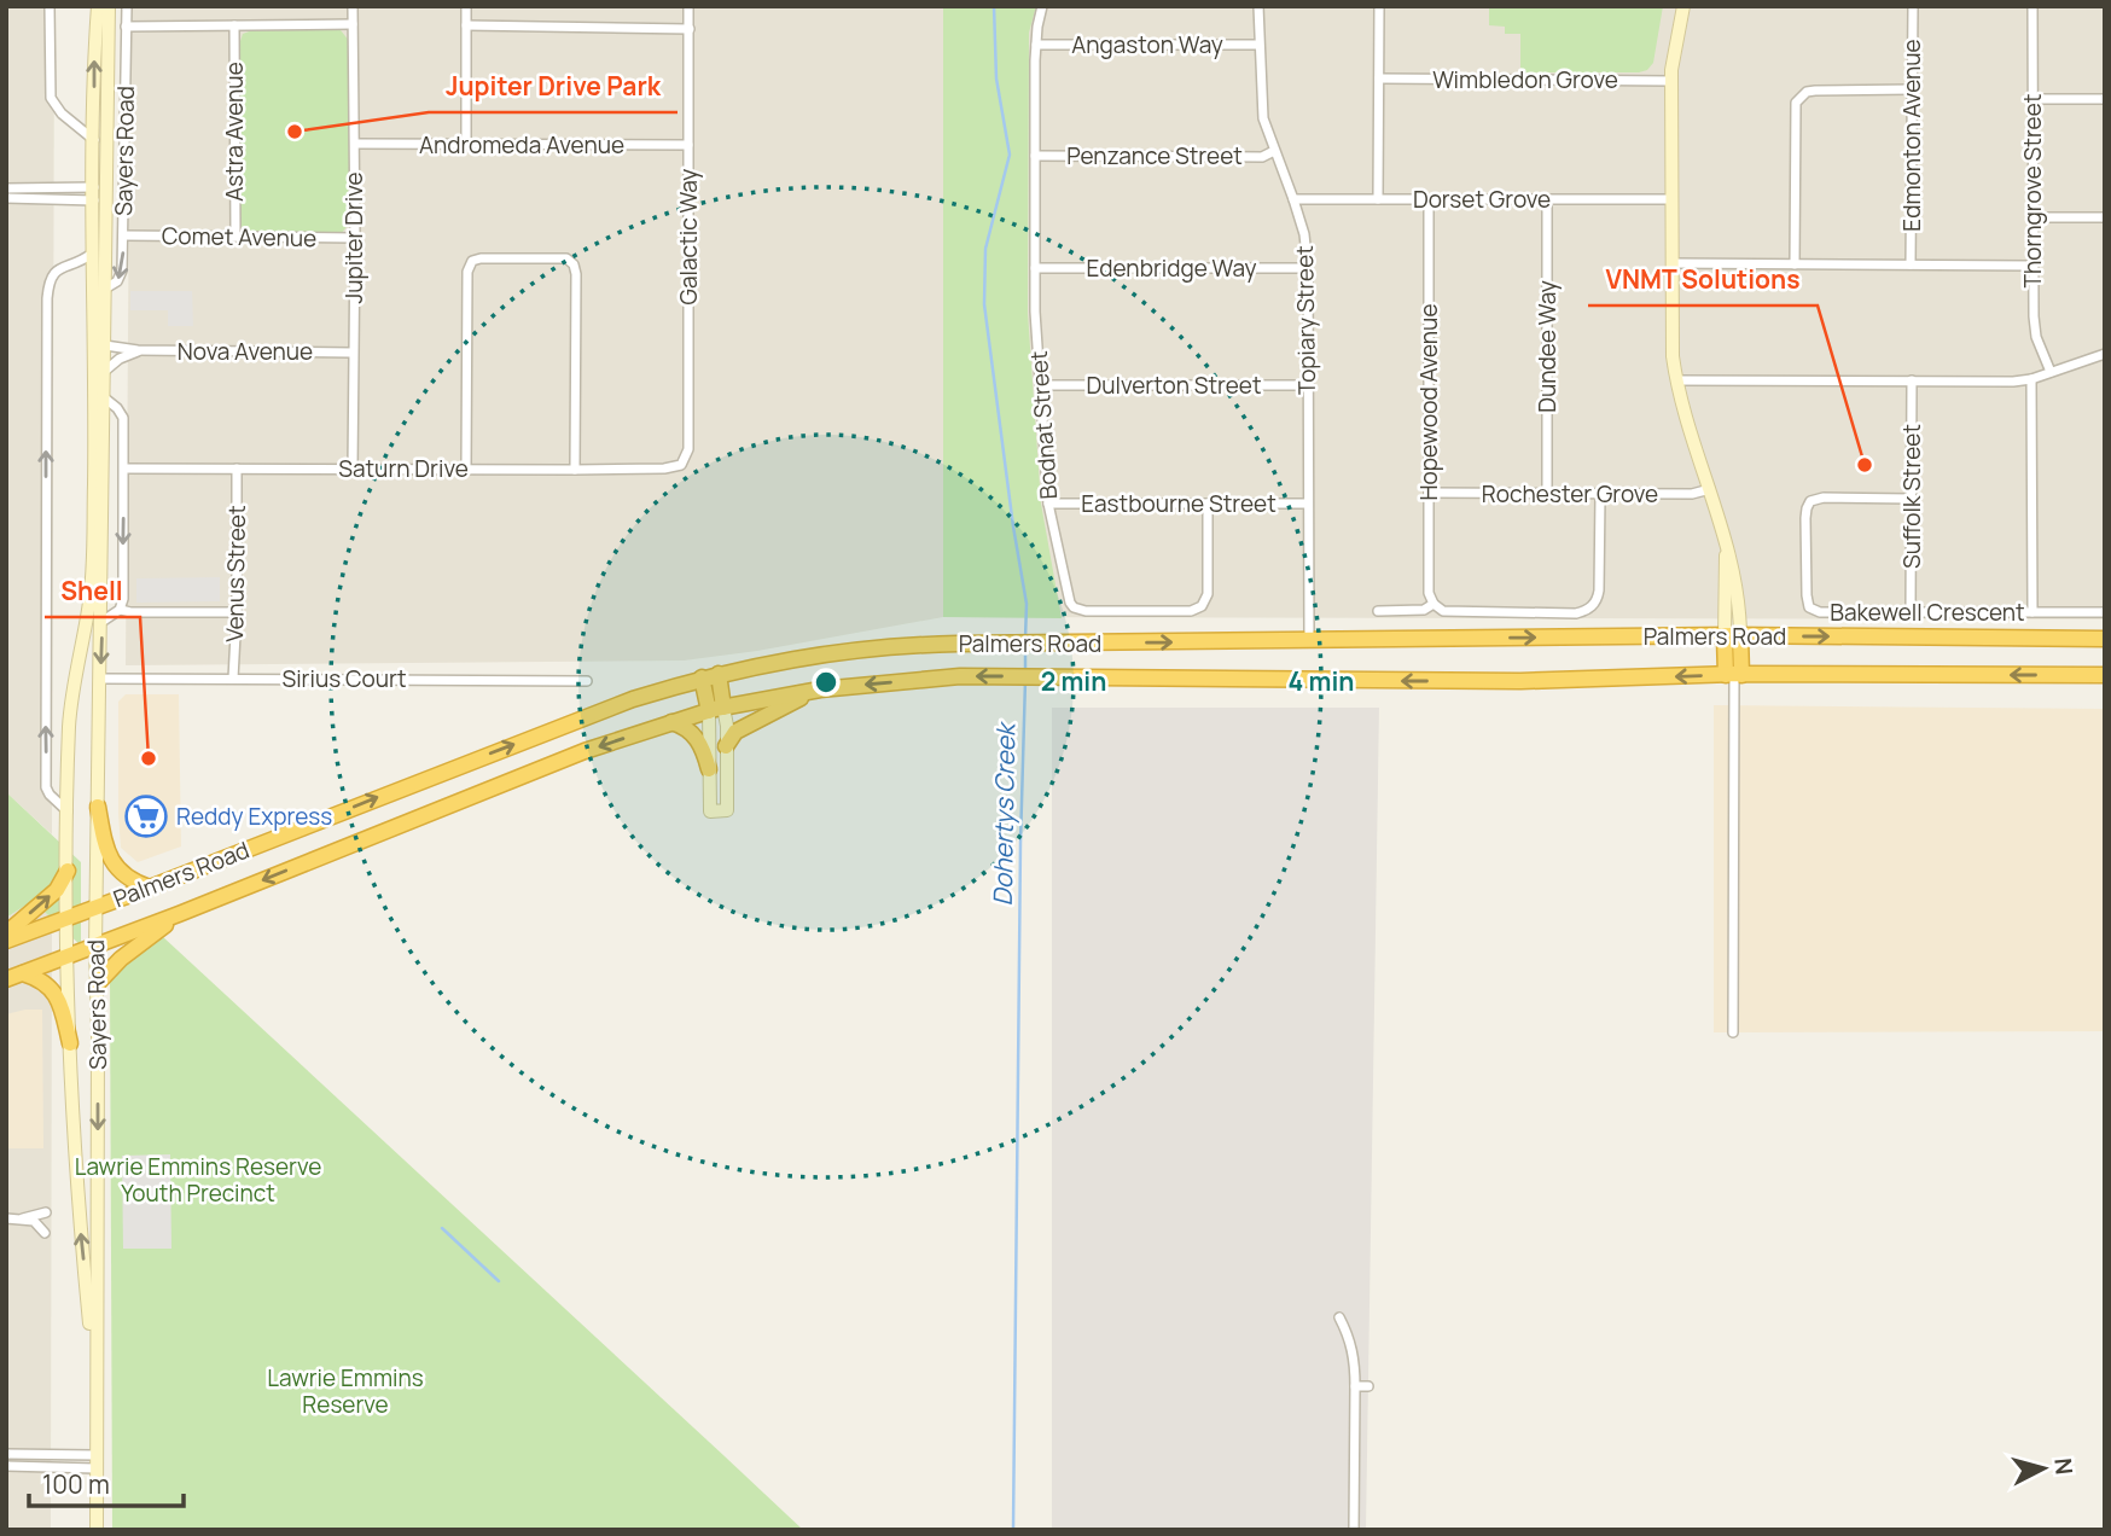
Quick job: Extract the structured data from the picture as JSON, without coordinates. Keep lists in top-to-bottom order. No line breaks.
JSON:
{"streets":{"highway":["Palmers Road"],"main road":["Sayers Road"],"street":["Angaston Way","Wimbledon Grove","Astra Avenue","Edmonton Avenue","Andromeda Avenue","Penzance Street","Thorngrove Street","Dorset Grove","Comet Avenue","Galactic Way","Jupiter Drive","Edenbridge Way","Topiary Street","Dundee Way","Nova Avenue","Dulverton Street","Hopewood Avenue","Bodnat Street","Saturn Drive","Rochester Grove","Suffolk Street","Eastbourne Street","Venus Street","Bakewell Crescent","Sirius Court"]},"crossings":[["Angaston Way","Topiary Street"],["Angaston Way","Bodnat Street"],["Astra Avenue","Comet Avenue"],["Andromeda Avenue","Galactic Way"],["Andromeda Avenue","Jupiter Drive"],["Sayers Road","Comet Avenue"],["Sayers Road","Nova Avenue"],["Sayers Road","Saturn Drive"],["Sayers Road","Palmers Road"],["Sayers Road","Sirius Court"],["Penzance Street","Topiary Street"],["Penzance Street","Bodnat Street"],["Dorset Grove","Topiary Street"],["Dorset Grove","Dundee Way"],["Dorset Grove","Hopewood Avenue"],["Comet Avenue","Jupiter Drive"],["Galactic Way","Saturn Drive"],["Jupiter Drive","Nova Avenue"],["Jupiter Drive","Saturn Drive"],["Edenbridge Way","Topiary Street"],["Edenbridge Way","Bodnat Street"],["Topiary Street","Dulverton Street"],["Topiary Street","Eastbourne Street"],["Topiary Street","Palmers Road"],["Dundee Way","Rochester Grove"],["Dulverton Street","Bodnat Street"],["Hopewood Avenue","Rochester Grove"],["Bodnat Street","Eastbourne Street"],["Saturn Drive","Venus Street"],["Suffolk Street","Bakewell Crescent"],["Venus Street","Sirius Court"]],"water":["Dohertys Creek"],"parks":["Lawrie Emmins Reserve Youth Precinct","Lawrie Emmins Reserve"],"places":{"other":["Jupiter Drive Park","VNMT Solutions","Shell"],"supermarket":["Reddy Express"]},"scale_bar":"100 m","north":"right","rings":["2 min","4 min"]}
